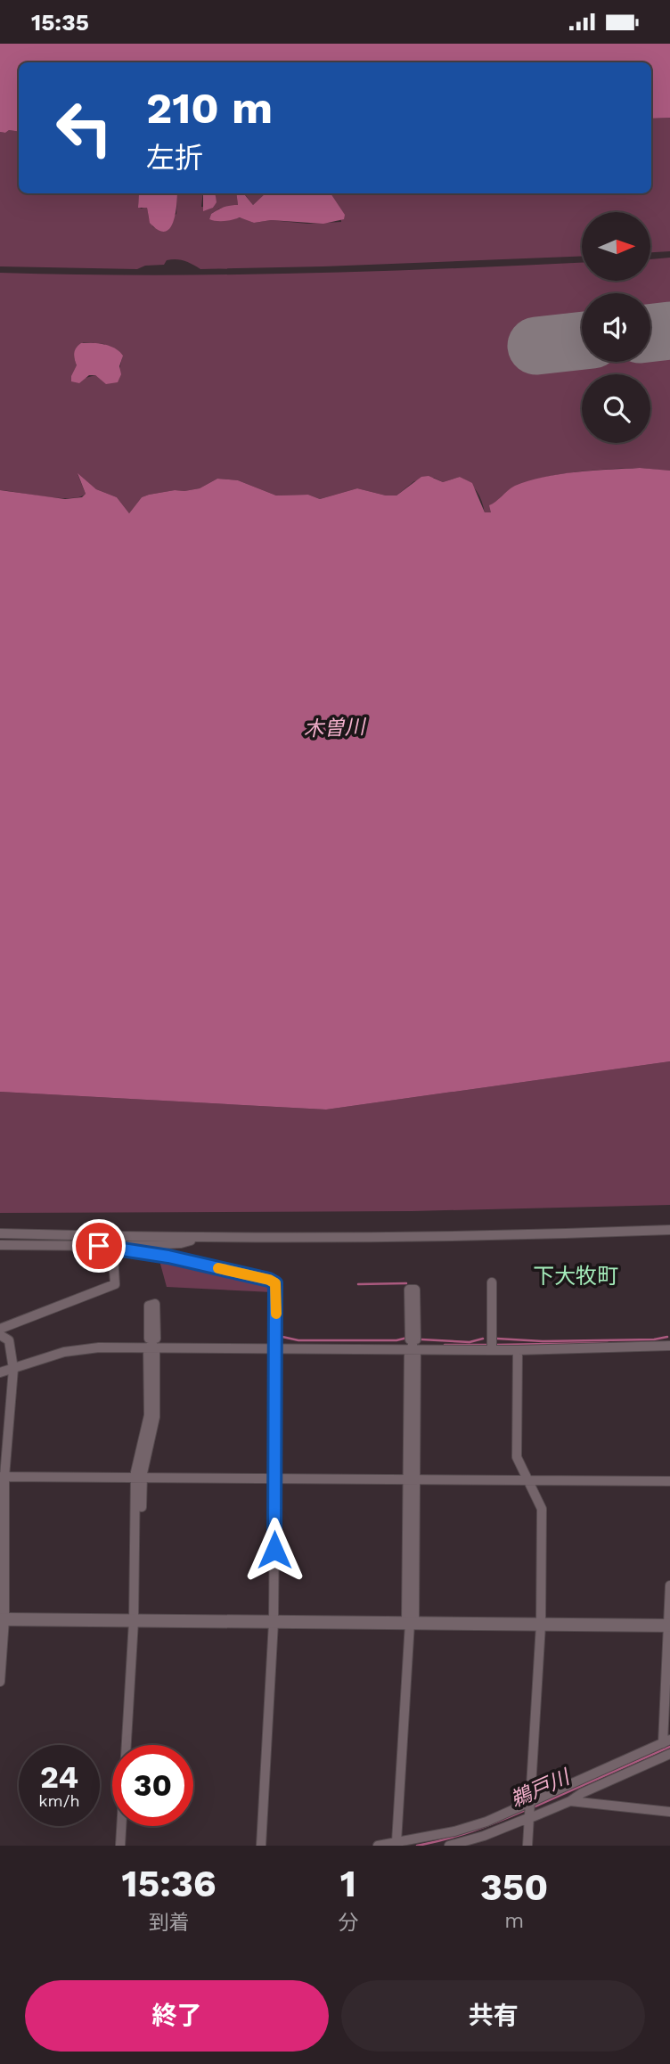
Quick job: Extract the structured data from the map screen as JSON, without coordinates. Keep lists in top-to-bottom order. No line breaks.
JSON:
{"districts":["下大牧町"],"water":["木曽川","鵜戸川"],"north":"right","page":{"status":"15:35","turn":["210 m","左折"],"speed":"24 km/h","limit":"30","eta":["15:36","到着","1","分","350","m"],"buttons":["終了","共有"]}}
